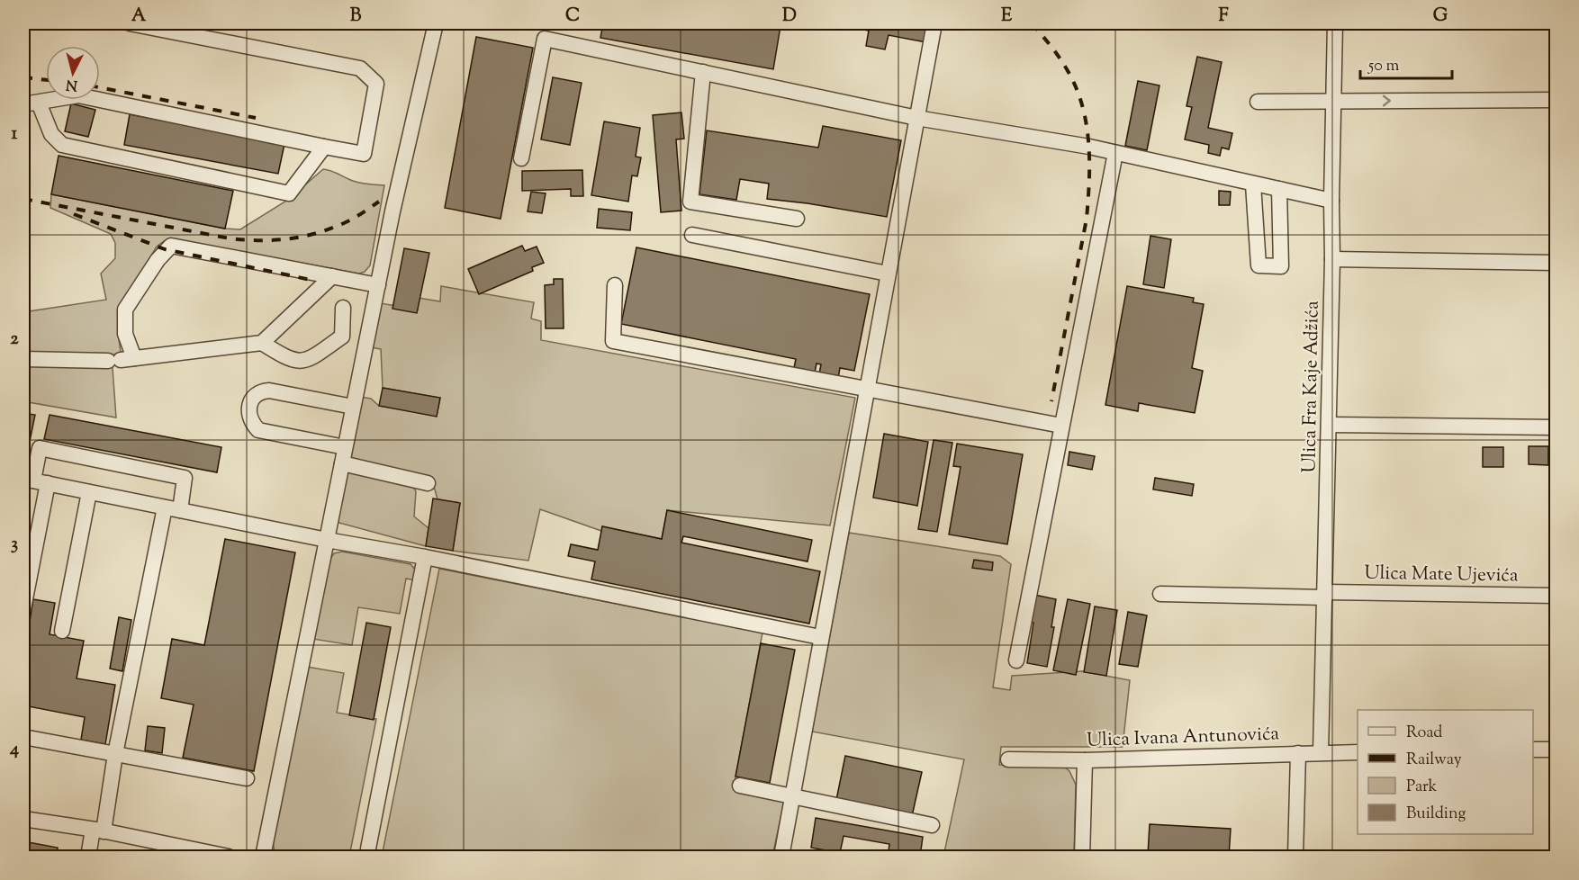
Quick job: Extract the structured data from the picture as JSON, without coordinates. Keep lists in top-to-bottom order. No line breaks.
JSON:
{"streets":{"street":["Ulica Fra Kaje Adžića","Ulica Mate Ujevića","Ulica Ivana Antunovića"]},"crossings":[["Ulica Fra Kaje Adžića","Ulica Mate Ujevića"],["Ulica Fra Kaje Adžića","Ulica Ivana Antunovića"]],"legend":["Road","Railway","Park","Building"],"scale_bar":"50 m","north":"bottom","grid":{"columns":["A","B","C","D","E","F","G"],"rows":["1","2","3","4"]}}
